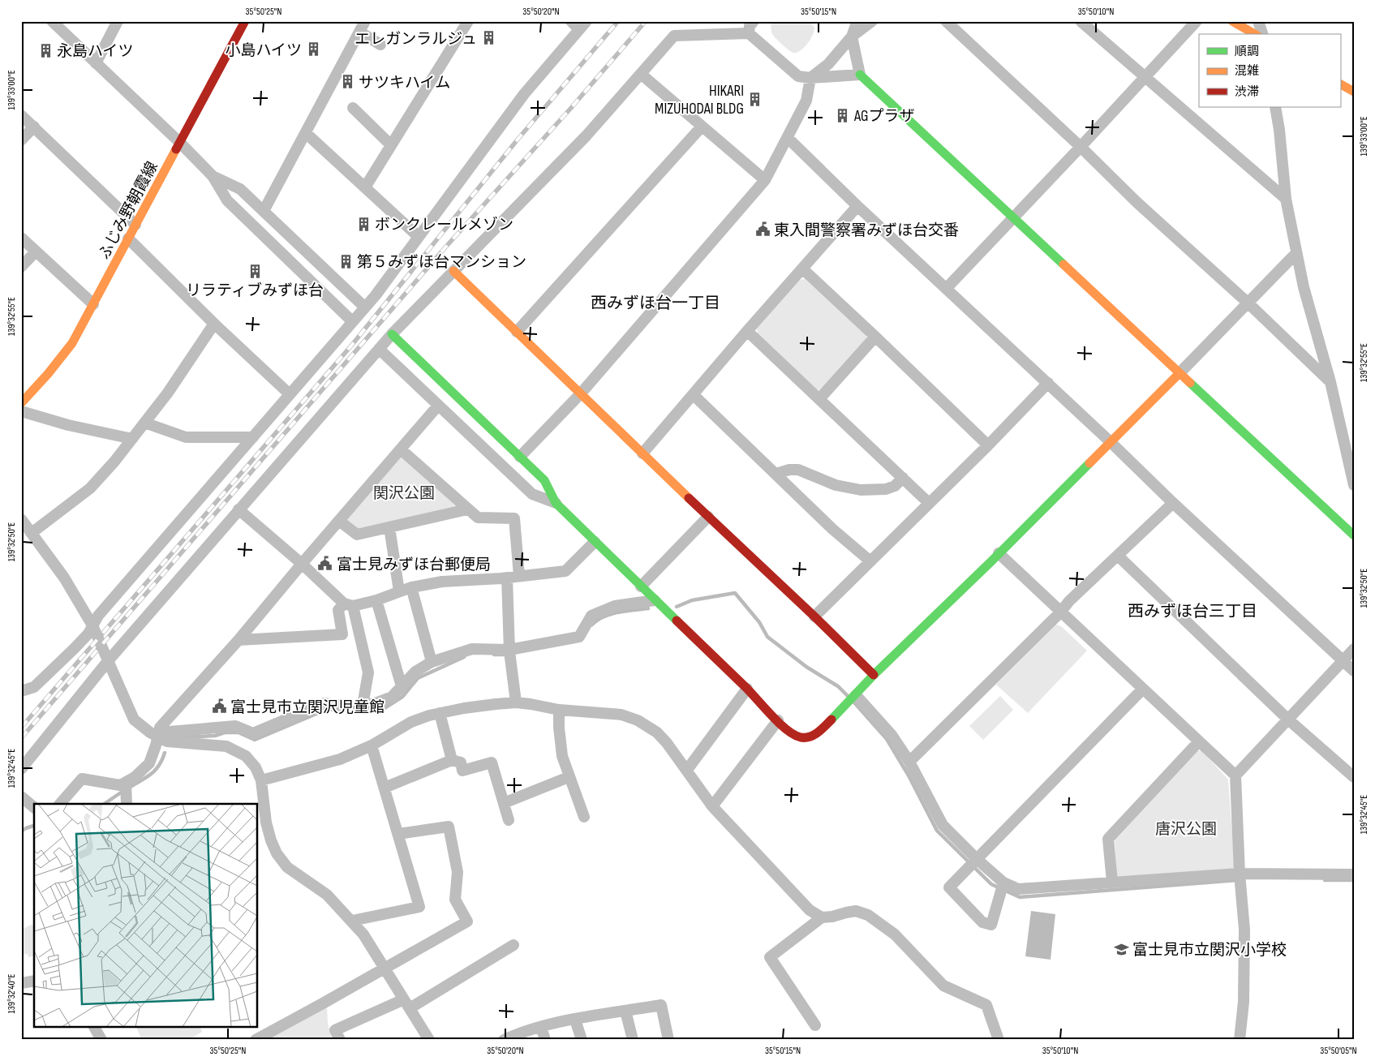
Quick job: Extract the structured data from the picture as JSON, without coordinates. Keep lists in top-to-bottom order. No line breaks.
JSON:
{"streets":{"street":["ふじみ野朝霞線"]},"districts":["西みずほ台一丁目","西みずほ台三丁目"],"parks":["関沢公園","唐沢公園"],"places":{"building":["エレガンラルジュ","小島ハイツ","永島ハイツ","サツキハイム","HIKARI MIZUHODAI BLDG","AGプラザ","ボンクレールメゾン","第５みずほ台マンション","リラティブみずほ台"],"public building":["東入間警察署みずほ台交番","富士見みずほ台郵便局","富士見市立関沢児童館"],"school or university":["富士見市立関沢小学校"]},"legend":["順調","混雑","渋滞"],"coordinates":["35°50'25\"N","35°50'20\"N","35°50'15\"N","35°50'10\"N","139°33'00\"E","139°32'55\"E","139°32'50\"E","139°32'45\"E","139°32'40\"E","35°50'05\"N"]}
